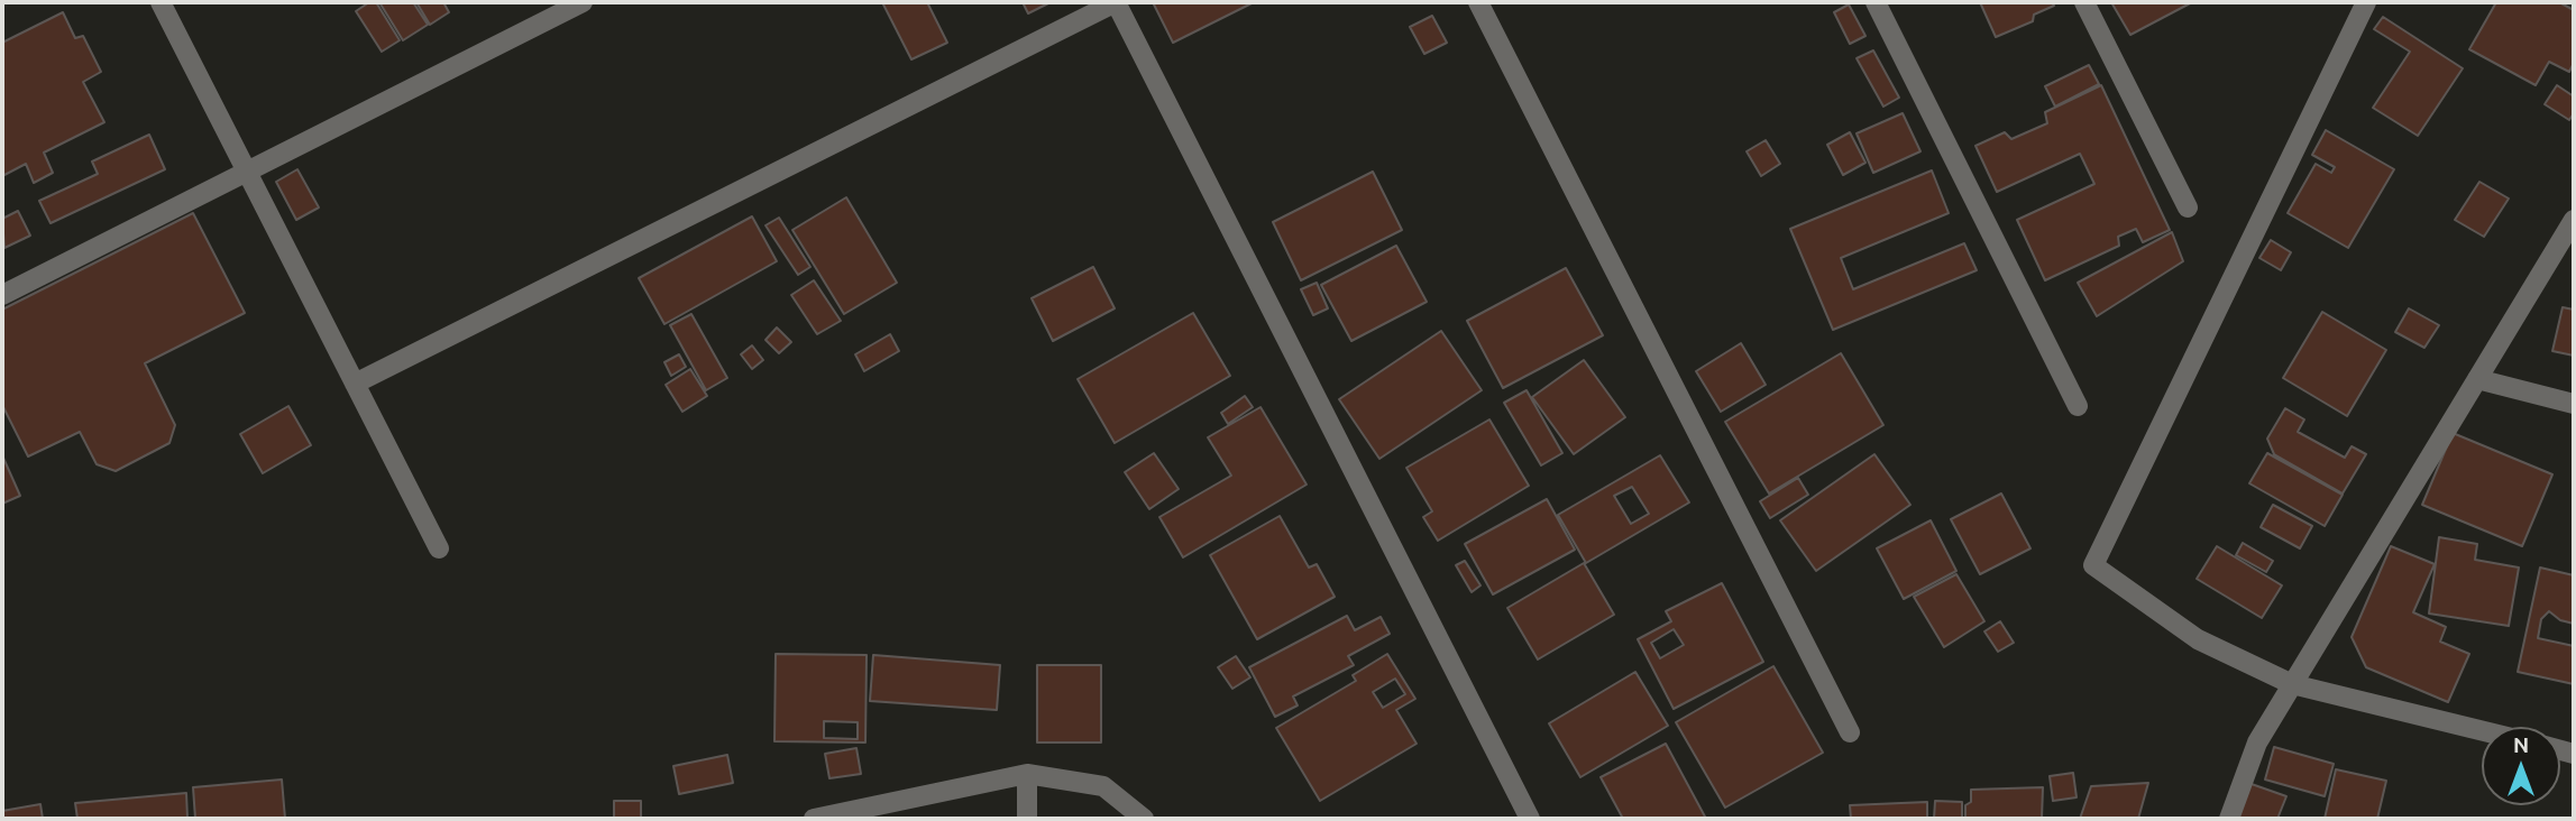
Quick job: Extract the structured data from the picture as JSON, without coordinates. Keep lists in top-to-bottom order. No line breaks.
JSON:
{"north":"top"}
